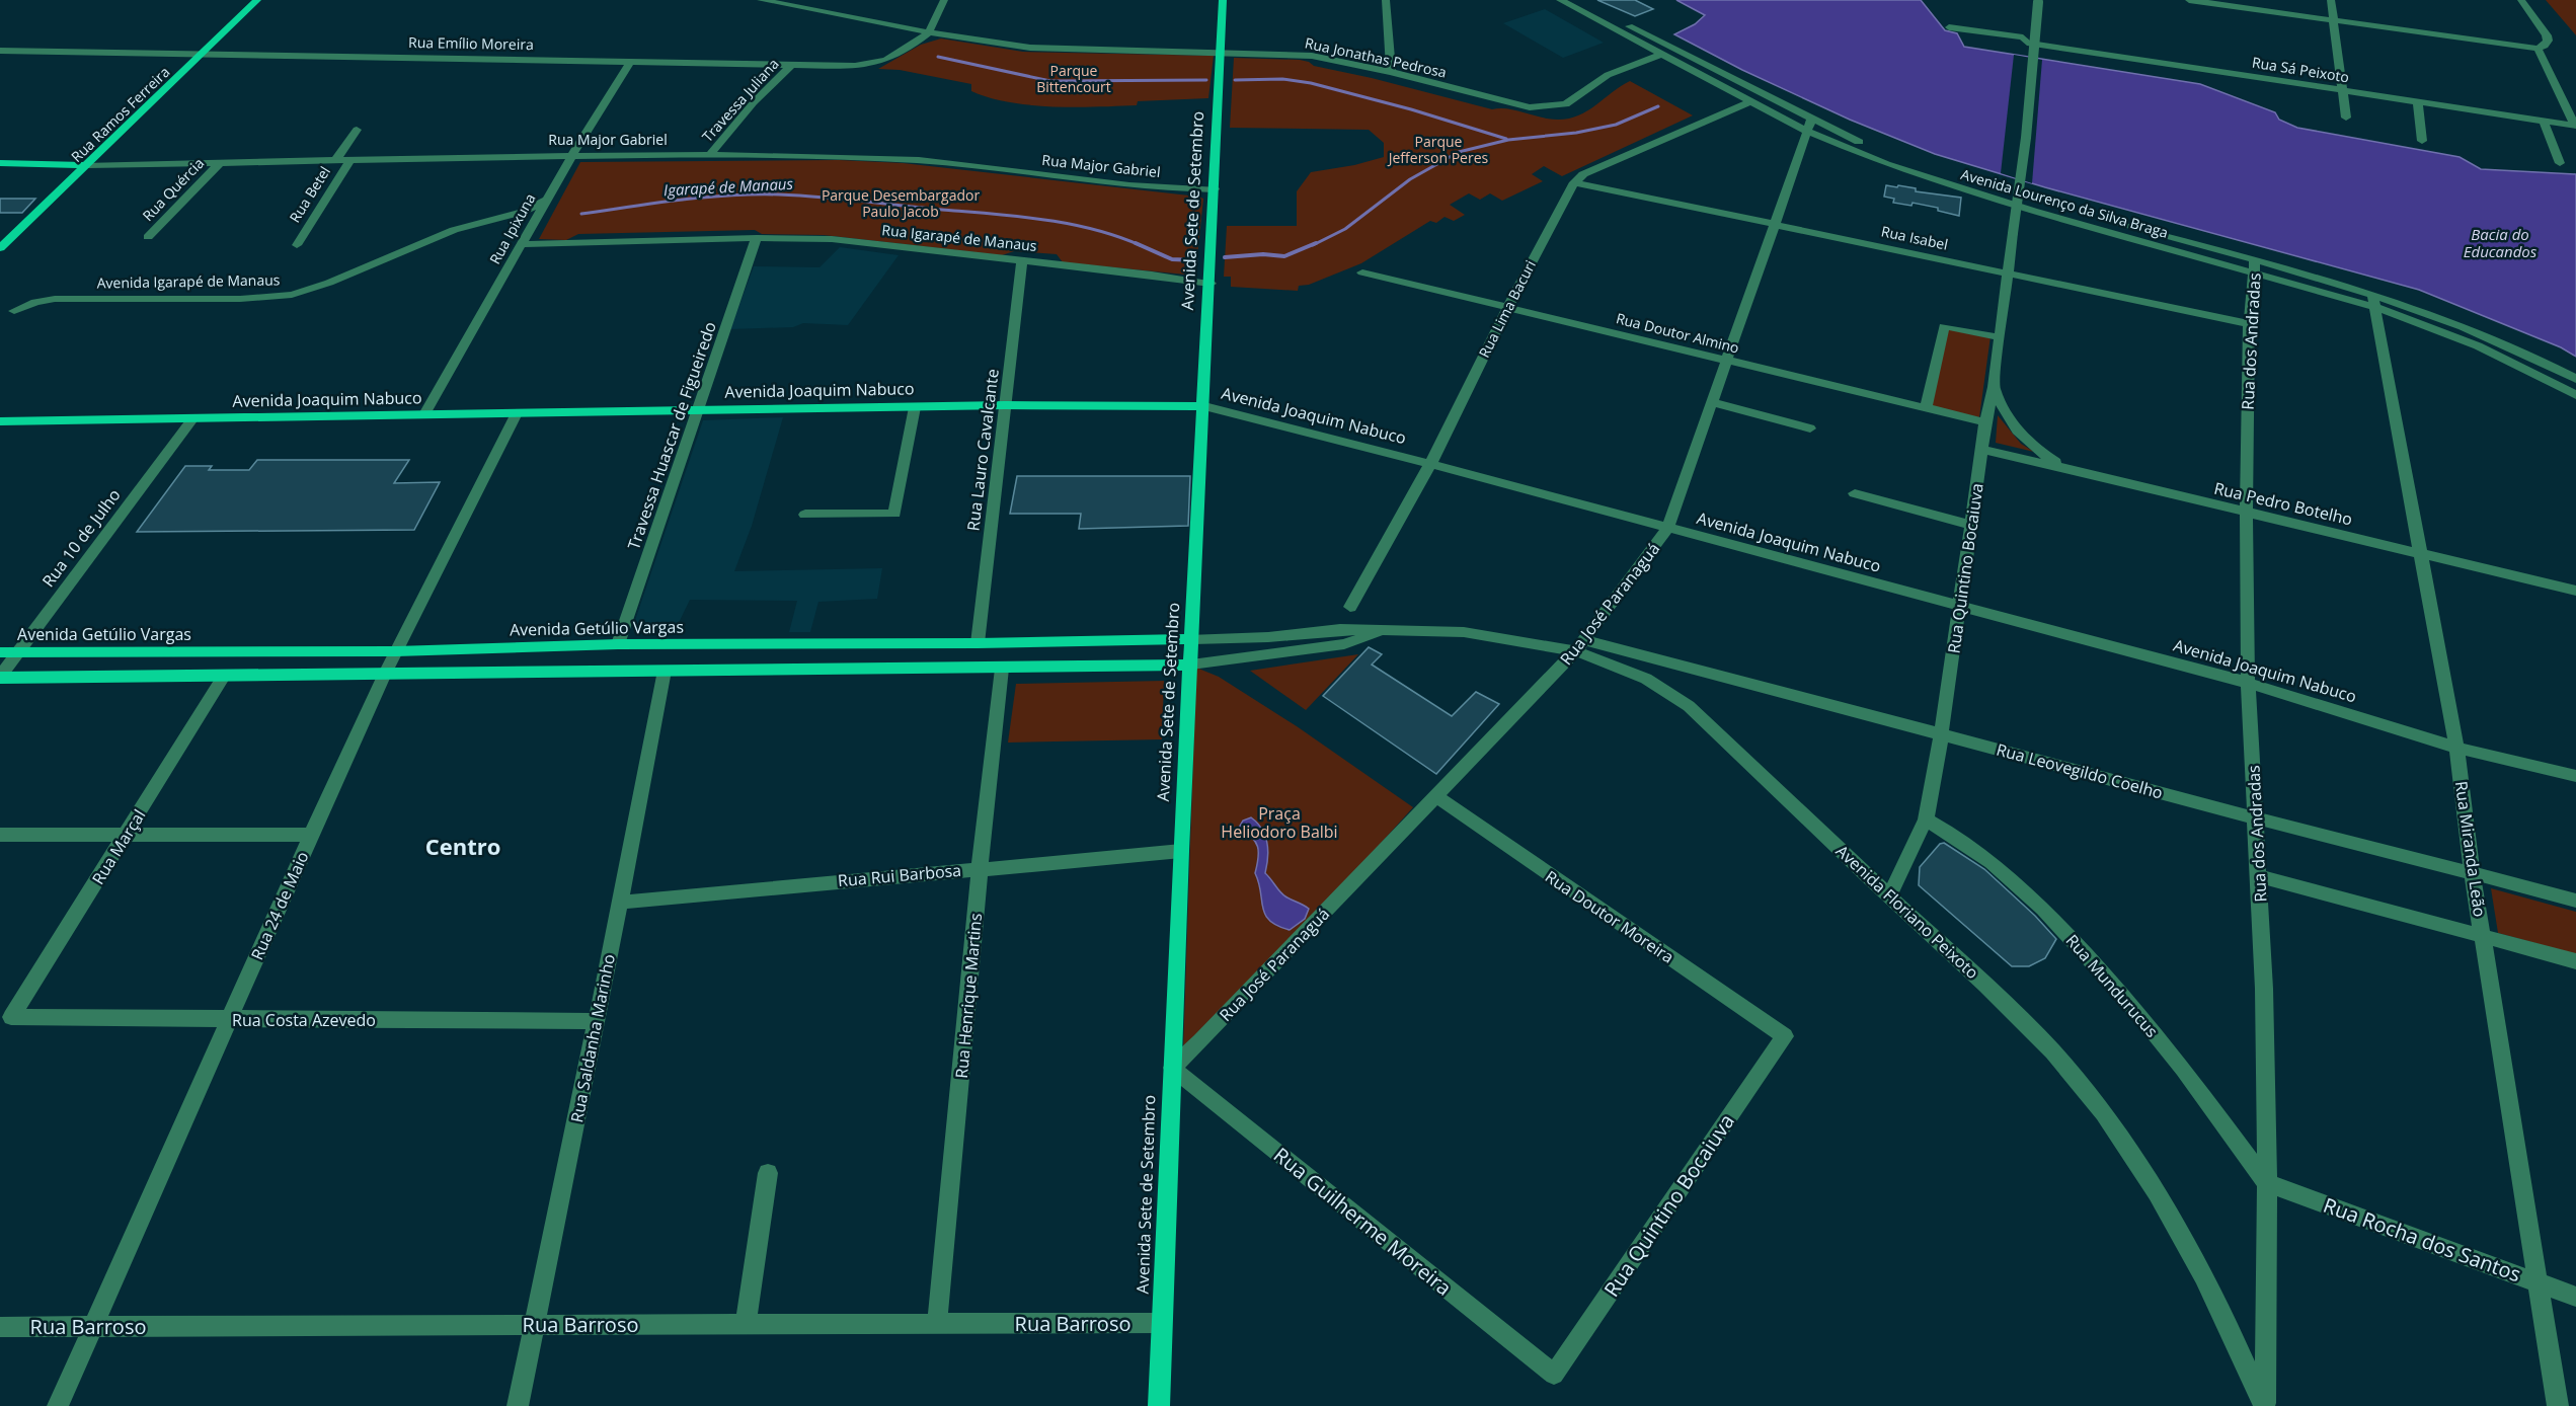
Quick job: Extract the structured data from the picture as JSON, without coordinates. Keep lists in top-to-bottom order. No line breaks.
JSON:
{"streets":{"main road":["Rua Ramos Ferreira","Rua Major Gabriel","Avenida Sete de Setembro","Avenida Joaquim Nabuco","Avenida Getúlio Vargas"],"street":["Rua Emílio Moreira","Rua Jonathas Pedrosa","Rua Sá Peixoto","Travessa Juliana","Rua Quércia","Rua Betel","Avenida Lourenço da Silva Braga","Rua Ipixuna","Rua Igarapé de Manaus","Rua Isabel","Avenida Igarapé de Manaus","Rua Lima Bacuri","Rua Doutor Almino","Rua dos Andradas","Travessa Huascar de Figueiredo","Rua Lauro Cavalcante","Rua Pedro Botelho","Rua 10 de Julho","Rua Quintino Bocaiuva","Rua José Paranaguá","Rua Leovegildo Coelho","Rua Marçal","Rua Miranda Leão","Rua Rui Barbosa","Rua 24 de Maio","Avenida Floriano Peixoto","Rua Doutor Moreira","Rua Mundurucus","Rua Henrique Martins","Rua Costa Azevedo","Rua Saldanha Marinho","Rua Guilherme Moreira","Rua Rocha dos Santos","Rua Barroso"]},"crossings":[["Rua Emílio Moreira","Rua Jonathas Pedrosa"],["Rua Emílio Moreira","Travessa Juliana"],["Rua Emílio Moreira","Rua Ramos Ferreira"],["Rua Emílio Moreira","Rua Ipixuna"],["Rua Jonathas Pedrosa","Avenida Lourenço da Silva Braga"],["Rua Jonathas Pedrosa","Avenida Sete de Setembro"],["Travessa Juliana","Rua Major Gabriel"],["Rua Ramos Ferreira","Rua Major Gabriel"],["Rua Major Gabriel","Rua Quércia"],["Rua Major Gabriel","Rua Betel"],["Rua Major Gabriel","Avenida Sete de Setembro"],["Rua Major Gabriel","Rua Ipixuna"],["Avenida Lourenço da Silva Braga","Rua dos Andradas"],["Avenida Lourenço da Silva Braga","Rua José Paranaguá"],["Avenida Lourenço da Silva Braga","Rua Miranda Leão"],["Avenida Sete de Setembro","Rua Igarapé de Manaus"],["Avenida Sete de Setembro","Avenida Joaquim Nabuco"],["Avenida Sete de Setembro","Rua José Paranaguá"],["Avenida Sete de Setembro","Avenida Getúlio Vargas"],["Avenida Sete de Setembro","Rua Rui Barbosa"],["Avenida Sete de Setembro","Avenida Floriano Peixoto"],["Avenida Sete de Setembro","Rua Guilherme Moreira"],["Avenida Sete de Setembro","Rua Barroso"],["Rua Ipixuna","Rua Igarapé de Manaus"],["Rua Ipixuna","Avenida Igarapé de Manaus"],["Rua Ipixuna","Avenida Joaquim Nabuco"],["Rua Igarapé de Manaus","Travessa Huascar de Figueiredo"],["Rua Igarapé de Manaus","Rua Lauro Cavalcante"],["Rua Isabel","Rua Lima Bacuri"],["Rua Isabel","Rua dos Andradas"],["Rua Isabel","Rua Quintino Bocaiuva"],["Rua Isabel","Rua José Paranaguá"],["Rua Lima Bacuri","Rua Doutor Almino"],["Rua Lima Bacuri","Avenida Joaquim Nabuco"],["Rua Doutor Almino","Rua Quintino Bocaiuva"],["Rua Doutor Almino","Rua José Paranaguá"],["Rua dos Andradas","Avenida Joaquim Nabuco"],["Rua dos Andradas","Rua Pedro Botelho"],["Rua dos Andradas","Rua Leovegildo Coelho"],["Rua dos Andradas","Avenida Floriano Peixoto"],["Rua dos Andradas","Rua Mundurucus"],["Rua dos Andradas","Rua Rocha dos Santos"],["Avenida Joaquim Nabuco","Travessa Huascar de Figueiredo"],["Avenida Joaquim Nabuco","Rua Lauro Cavalcante"],["Avenida Joaquim Nabuco","Rua 10 de Julho"],["Avenida Joaquim Nabuco","Rua Quintino Bocaiuva"],["Avenida Joaquim Nabuco","Rua José Paranaguá"],["Avenida Joaquim Nabuco","Rua Miranda Leão"],["Avenida Joaquim Nabuco","Rua 24 de Maio"],["Travessa Huascar de Figueiredo","Avenida Getúlio Vargas"],["Rua Lauro Cavalcante","Avenida Getúlio Vargas"],["Rua Pedro Botelho","Rua Quintino Bocaiuva"],["Rua Pedro Botelho","Rua Miranda Leão"],["Rua 10 de Julho","Avenida Getúlio Vargas"],["Rua Quintino Bocaiuva","Rua Leovegildo Coelho"],["Rua Quintino Bocaiuva","Avenida Floriano Peixoto"],["Rua Quintino Bocaiuva","Rua Doutor Moreira"],["Rua Quintino Bocaiuva","Rua Mundurucus"],["Rua Quintino Bocaiuva","Rua Guilherme Moreira"],["Rua José Paranaguá","Rua Leovegildo Coelho"],["Rua José Paranaguá","Avenida Floriano Peixoto"],["Rua José Paranaguá","Rua Doutor Moreira"],["Rua José Paranaguá","Rua Guilherme Moreira"],["Avenida Getúlio Vargas","Rua 24 de Maio"],["Avenida Getúlio Vargas","Avenida Floriano Peixoto"],["Rua Leovegildo Coelho","Rua Miranda Leão"],["Rua Leovegildo Coelho","Avenida Floriano Peixoto"],["Rua Marçal","Rua Costa Azevedo"],["Rua Miranda Leão","Rua Rocha dos Santos"],["Rua Rui Barbosa","Rua Henrique Martins"],["Rua Rui Barbosa","Rua Saldanha Marinho"],["Rua 24 de Maio","Rua Costa Azevedo"],["Rua 24 de Maio","Rua Barroso"],["Rua Mundurucus","Rua Rocha dos Santos"],["Rua Henrique Martins","Rua Barroso"],["Rua Costa Azevedo","Rua Saldanha Marinho"],["Rua Saldanha Marinho","Rua Barroso"]],"districts":["Centro"],"water":["Igarapé de Manaus","Bacia do Educandos"],"parks":["Parque Bittencourt","Parque Jefferson Peres","Parque Desembargador Paulo Jacob","Praça Heliodoro Balbi"]}
